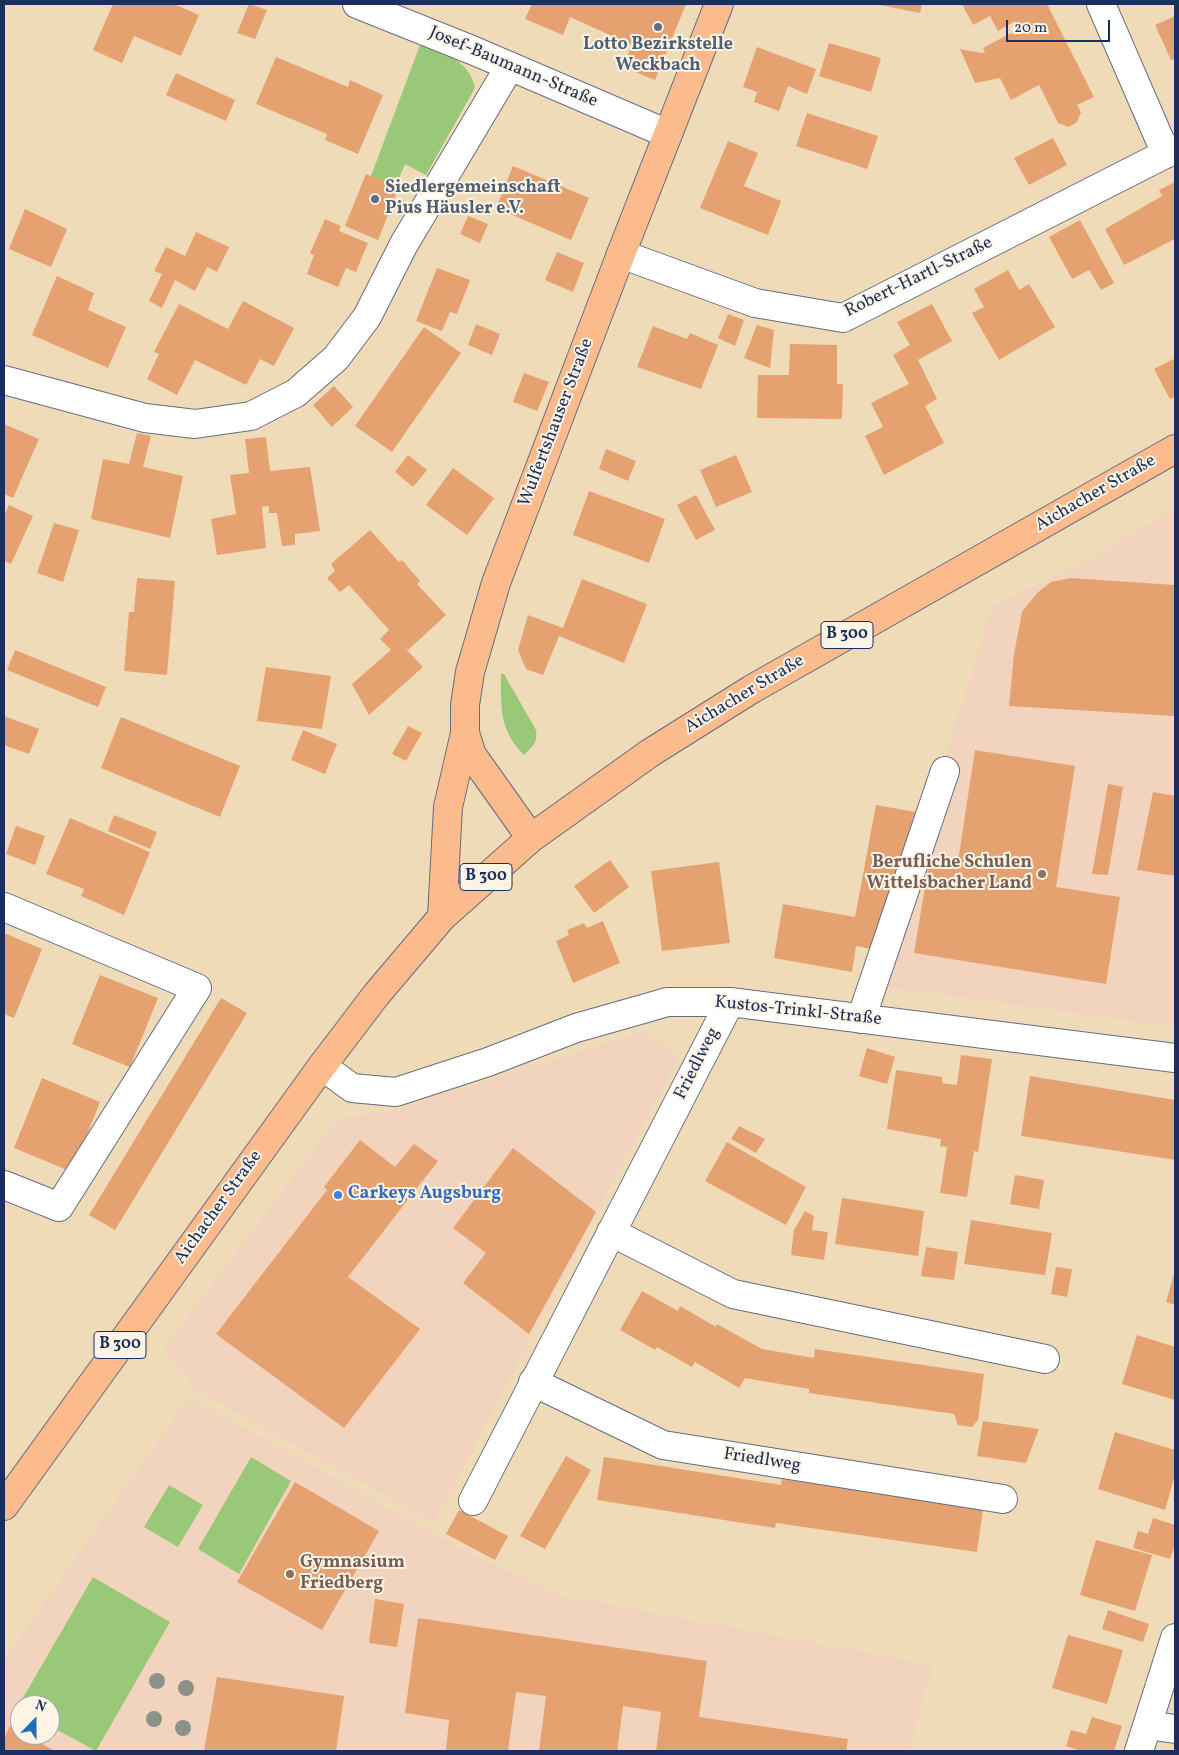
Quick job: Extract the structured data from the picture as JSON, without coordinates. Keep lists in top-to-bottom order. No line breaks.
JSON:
{"streets":{"main road":["Wulfertshauser Straße","Aichacher Straße","B 300"],"street":["Josef-Baumann-Straße","Robert-Hartl-Straße","Kustos-Trinkl-Straße","Friedlweg"]},"crossings":[["Josef-Baumann-Straße","Wulfertshauser Straße"],["Robert-Hartl-Straße","Wulfertshauser Straße"],["Wulfertshauser Straße","Aichacher Straße"],["Aichacher Straße","Kustos-Trinkl-Straße"],["Kustos-Trinkl-Straße","Friedlweg"]],"places":["Lotto Bezirkstelle Weckbach","Siedlergemeinschaft Pius Häusler e.V.","Berufliche Schulen Wittelsbacher Land","Carkeys Augsburg","Gymnasium Friedberg"],"scale_bar":"20 m","north":"top"}
